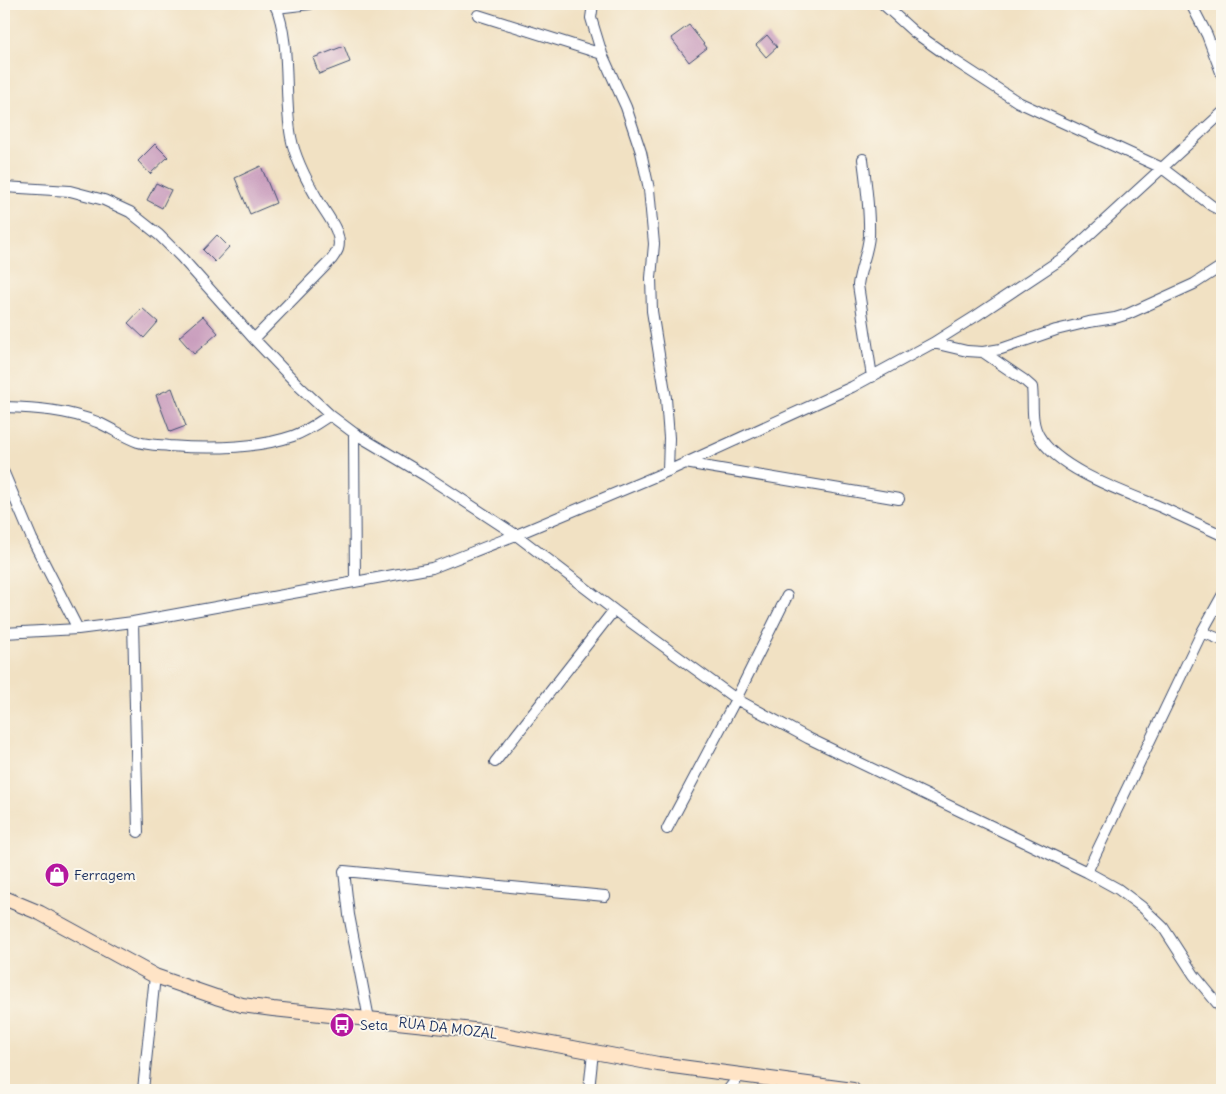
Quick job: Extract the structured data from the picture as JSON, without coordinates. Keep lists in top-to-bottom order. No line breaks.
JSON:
{"streets":{"main road":["RUA DA MOZAL"]},"places":{"shop":["Ferragem"],"bus stop":["Seta"]}}
